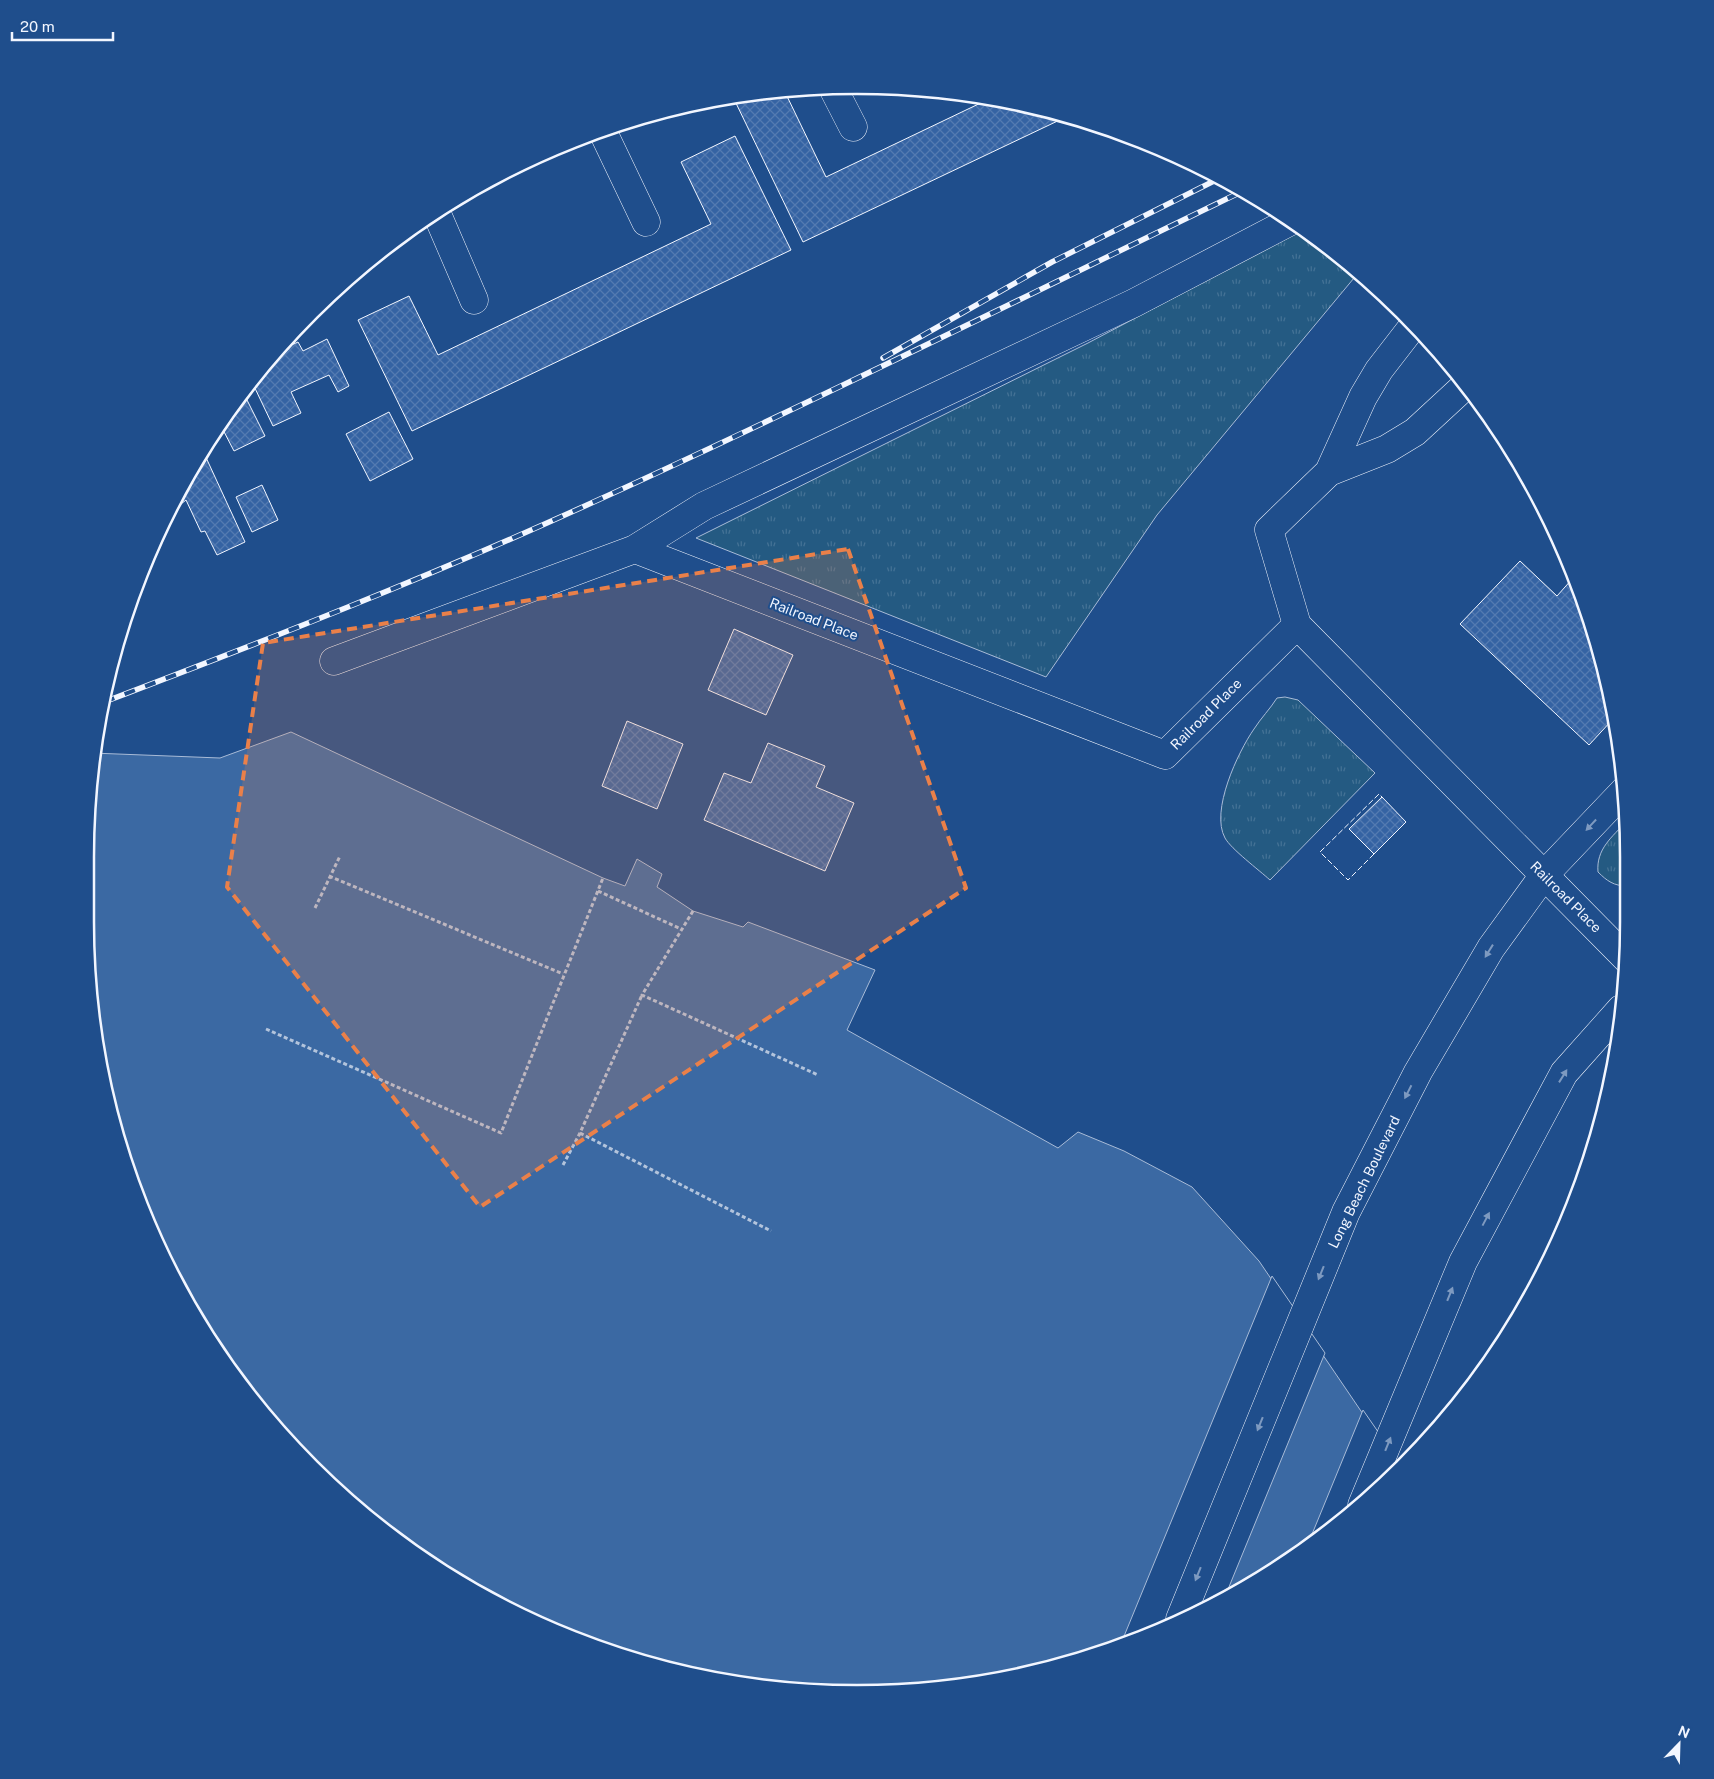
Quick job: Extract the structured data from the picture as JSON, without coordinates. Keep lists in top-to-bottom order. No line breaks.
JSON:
{"streets":{"main road":["Railroad Place","Long Beach Boulevard"]},"crossings":[["Railroad Place","Long Beach Boulevard"]],"scale_bar":"20 m","north":"top right"}
